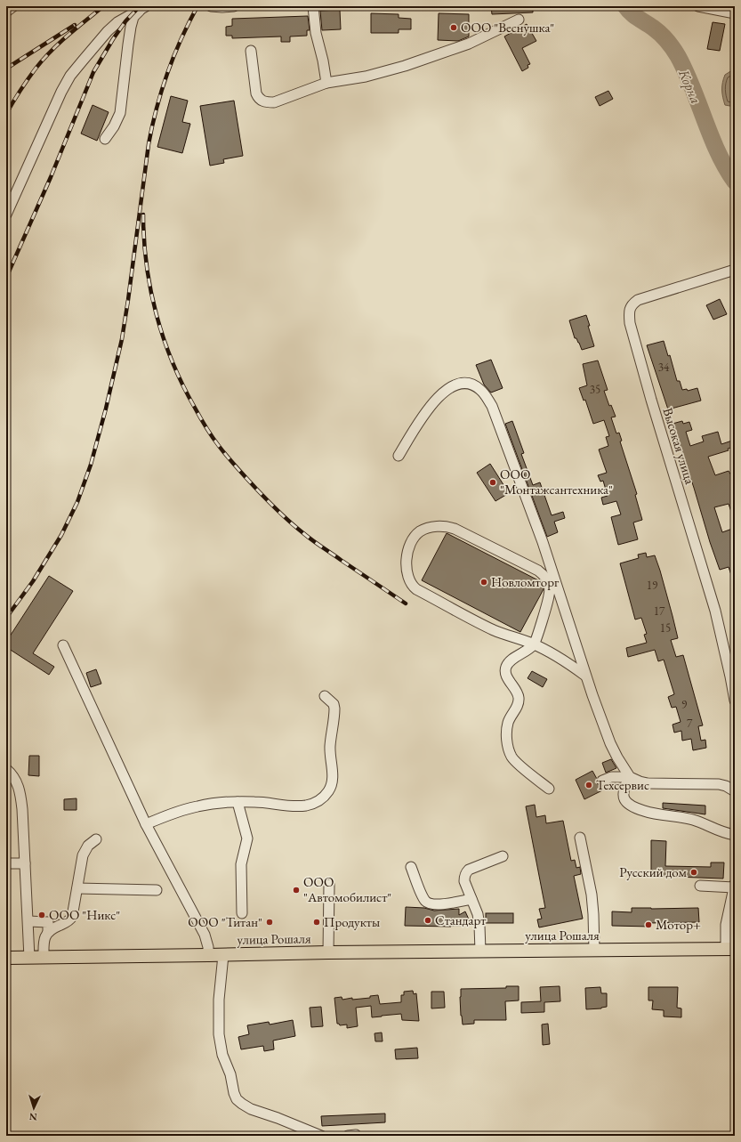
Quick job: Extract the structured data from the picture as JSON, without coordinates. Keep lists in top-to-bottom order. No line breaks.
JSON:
{"streets":{"main road":["улица Рошаля"],"street":["Высокая улица"]},"water":["Корна"],"places":["ООО \"Веснушка\"","ООО \"Монтажсантехника\"","Новломторг","Техсервис","Русский дом","ООО \"Автомобилист\"","ООО \"Никс\"","Стандарт","ООО \"Титан\"","Продукты","Мотор+"],"house_numbers":["34","35","19","17","15","9","7"],"north":"bottom"}
